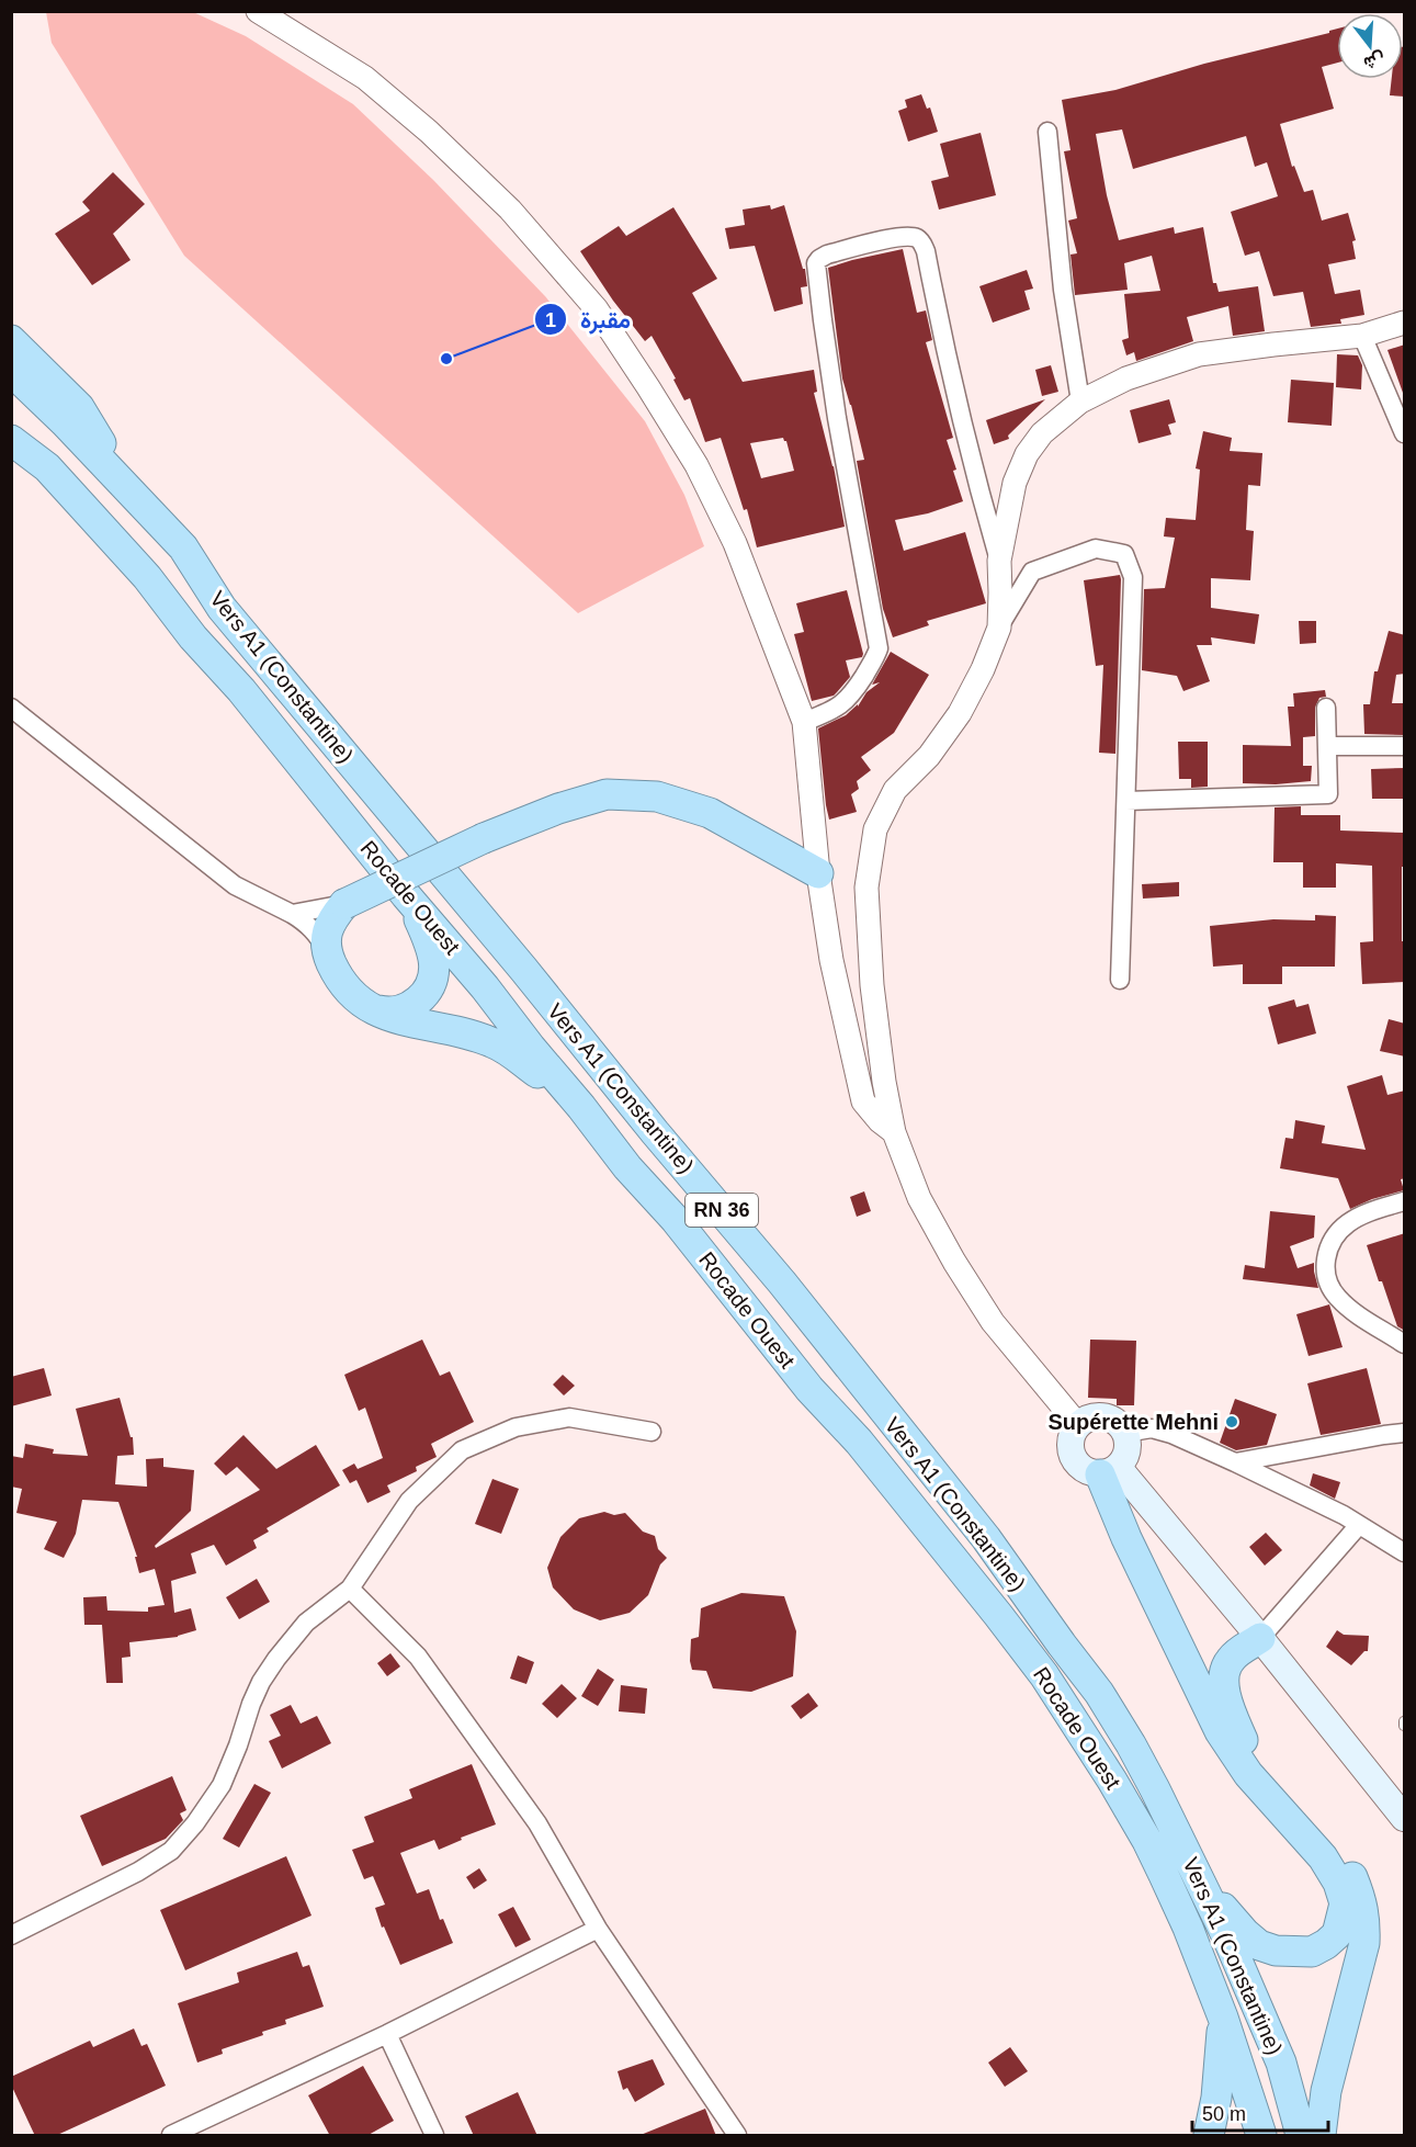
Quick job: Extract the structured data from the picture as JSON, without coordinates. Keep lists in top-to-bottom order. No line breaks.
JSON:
{"streets":{"highway":["Vers A1 (Constantine)","Rocade Ouest","RN 36"]},"places":["مقبرة","Supérette Mehni"],"scale_bar":"50 m","north":"bottom"}
